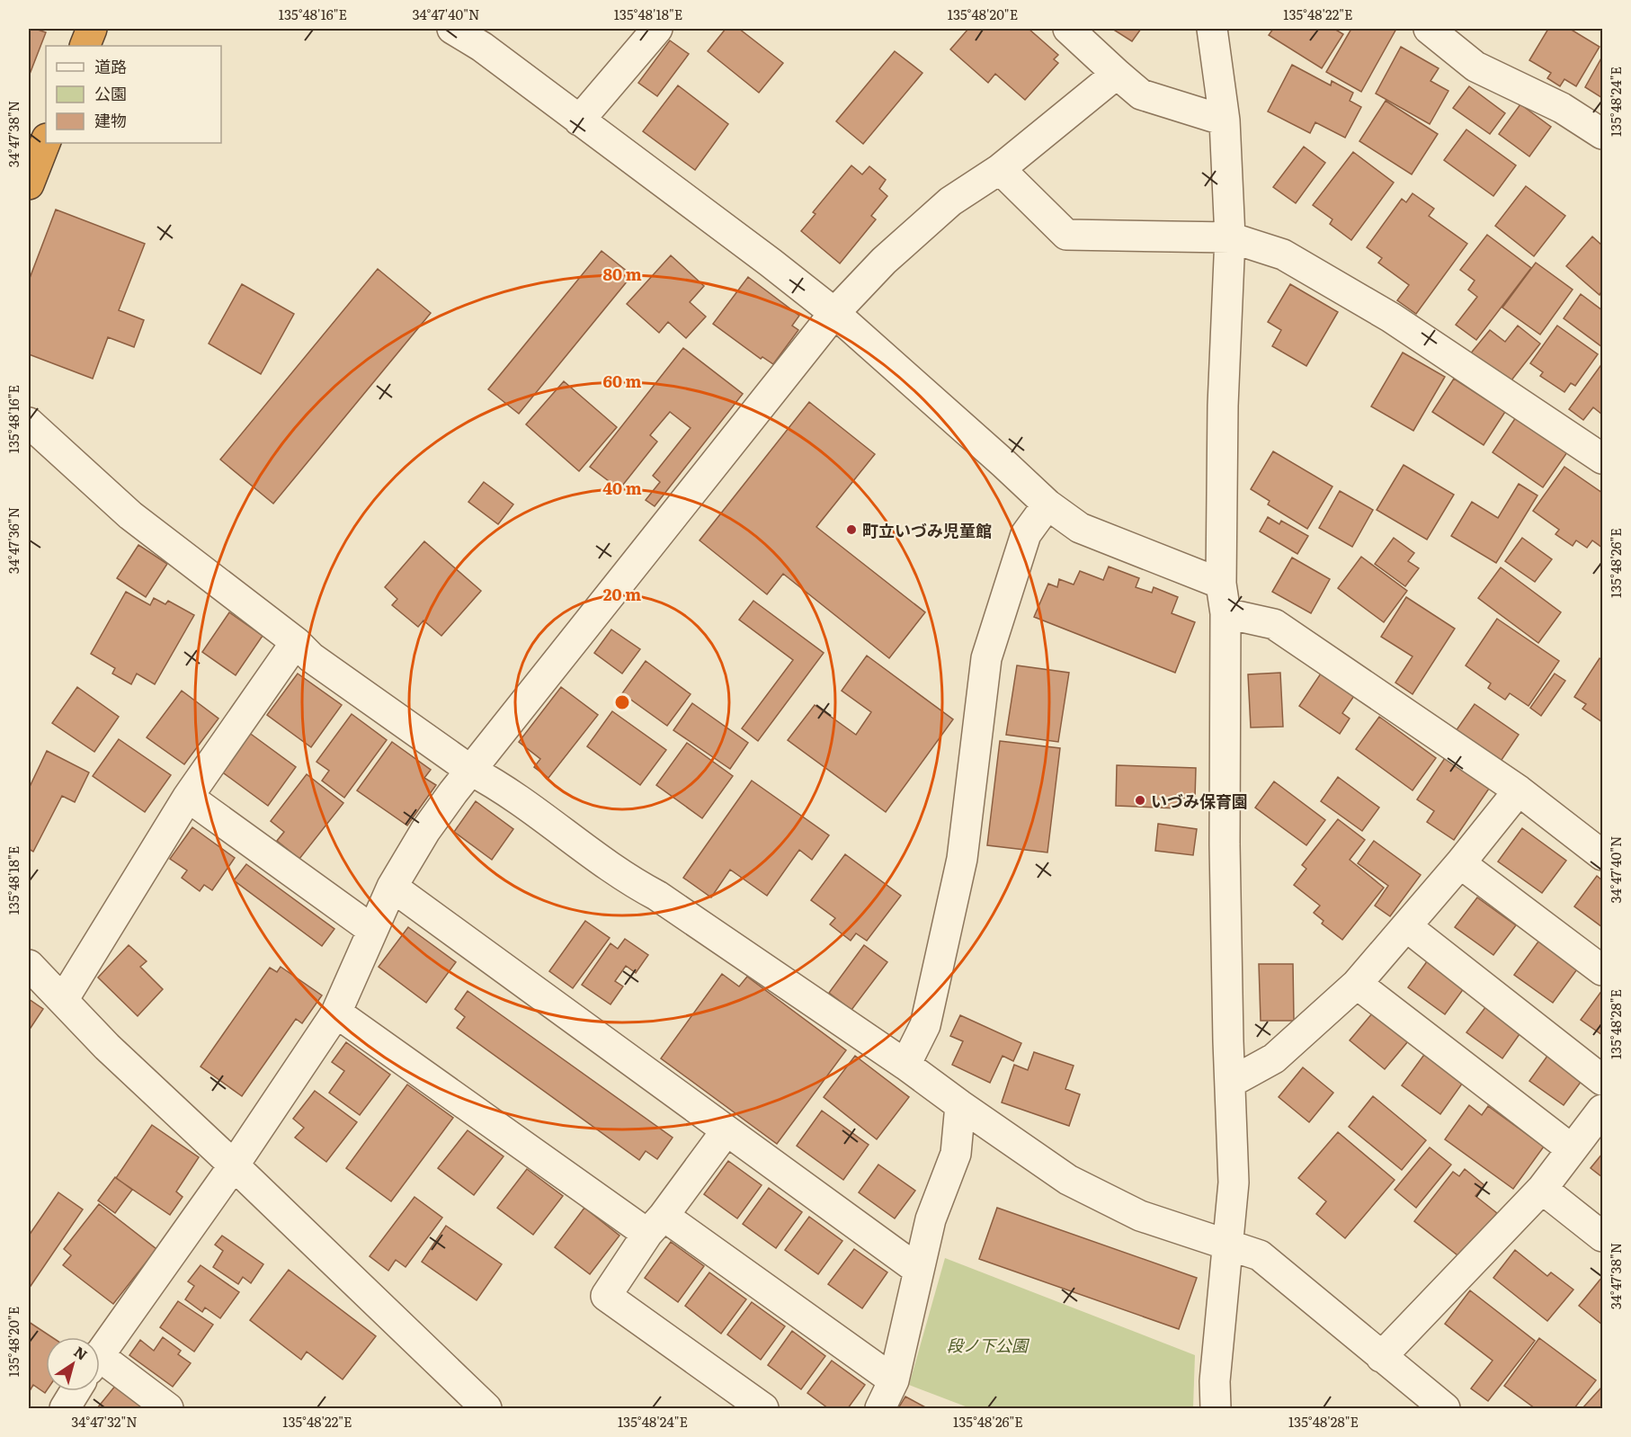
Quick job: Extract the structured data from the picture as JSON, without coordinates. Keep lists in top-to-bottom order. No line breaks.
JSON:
{"parks":["段ノ下公園"],"places":["町立いづみ児童館","いづみ保育園"],"legend":["道路","公園","建物"],"north":"top right","coordinates":["135°48'16\"E","34°47'40\"N","135°48'18\"E","135°48'20\"E","135°48'22\"E","135°48'24\"E","34°47'38\"N","34°47'36\"N","135°48'26\"E","135°48'28\"E","34°47'32\"N"],"rings":["80 m","60 m","40 m","20 m"]}
